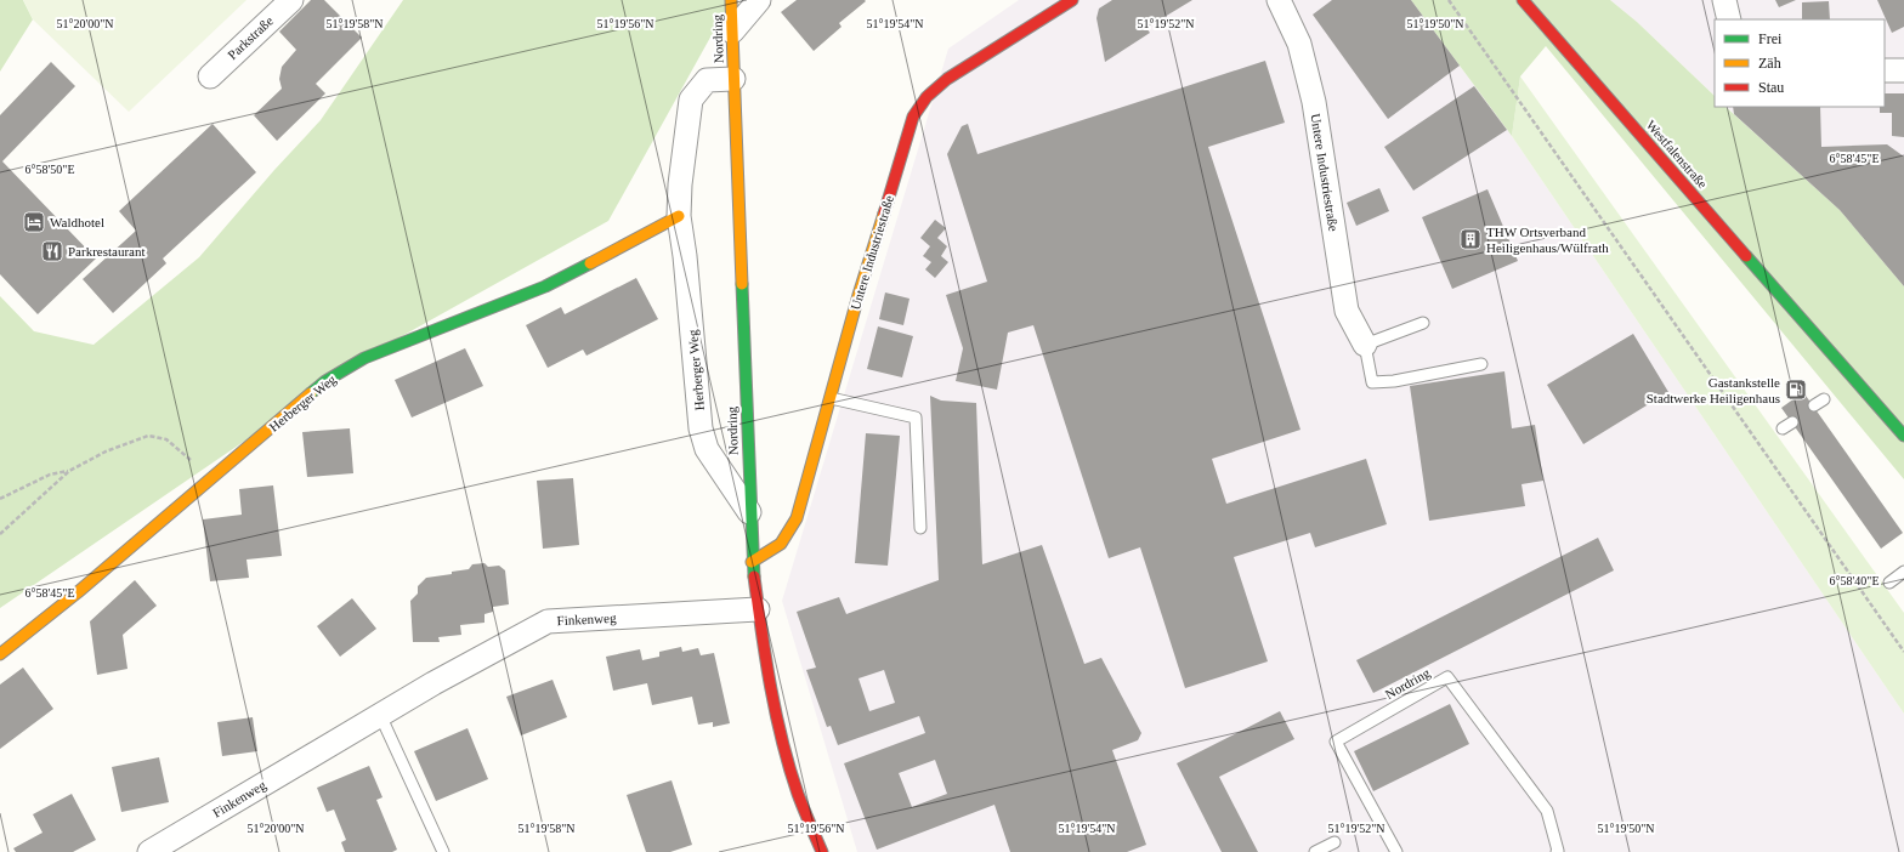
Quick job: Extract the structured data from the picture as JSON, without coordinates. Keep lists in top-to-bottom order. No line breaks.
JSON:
{"streets":{"street":["Parkstraße","Nordring","Westfalenstraße","Untere Industriestraße","Herberger Weg","Finkenweg"]},"crossings":[["Nordring","Untere Industriestraße"],["Nordring","Herberger Weg"],["Nordring","Finkenweg"]],"places":{"hotel":["Waldhotel"],"building":["THW Ortsverband Heiligenhaus/Wülfrath"],"restaurant":["Parkrestaurant"],"fuel station":["Gastankstelle Stadtwerke Heiligenhaus"]},"legend":["Frei","Zäh","Stau"],"coordinates":["51°20'00\"N","51°19'58\"N","51°19'56\"N","51°19'54\"N","51°19'52\"N","51°19'50\"N","6°58'45\"E","6°58'50\"E","6°58'40\"E"]}
